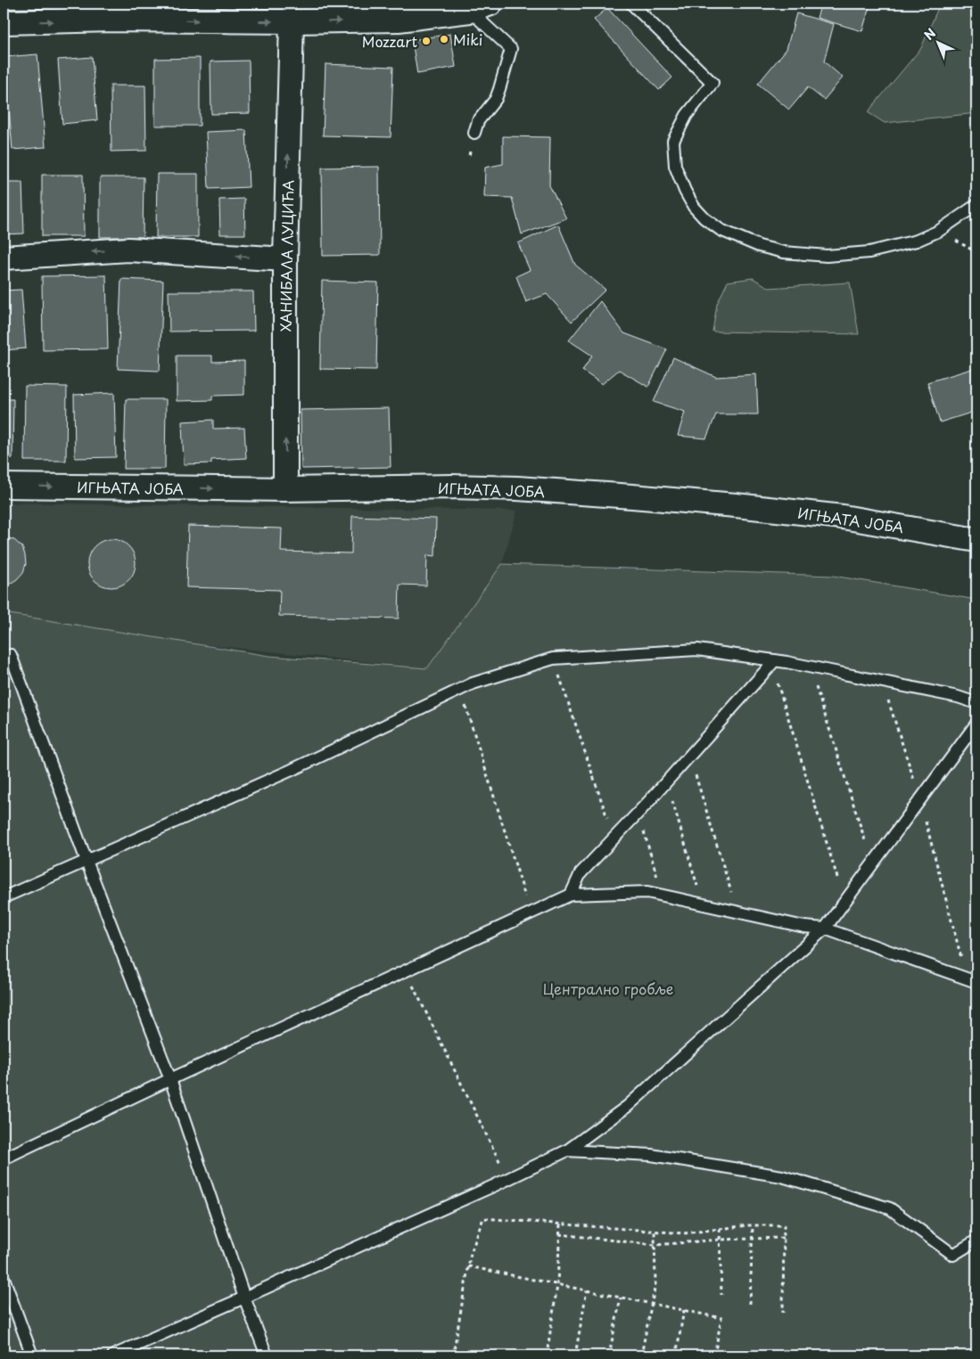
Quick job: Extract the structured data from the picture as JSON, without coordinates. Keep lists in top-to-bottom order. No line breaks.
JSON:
{"streets":{"street":["ХАНИБАЛА ЛУЦИЋА","ИГЊАТА ЈОБА"]},"crossings":[["ХАНИБАЛА ЛУЦИЋА","ИГЊАТА ЈОБА"]],"one_way":["ХАНИБАЛА ЛУЦИЋА"],"parks":["Централно гробље"],"places":["Miki","Mozzart"],"north":"top left"}
